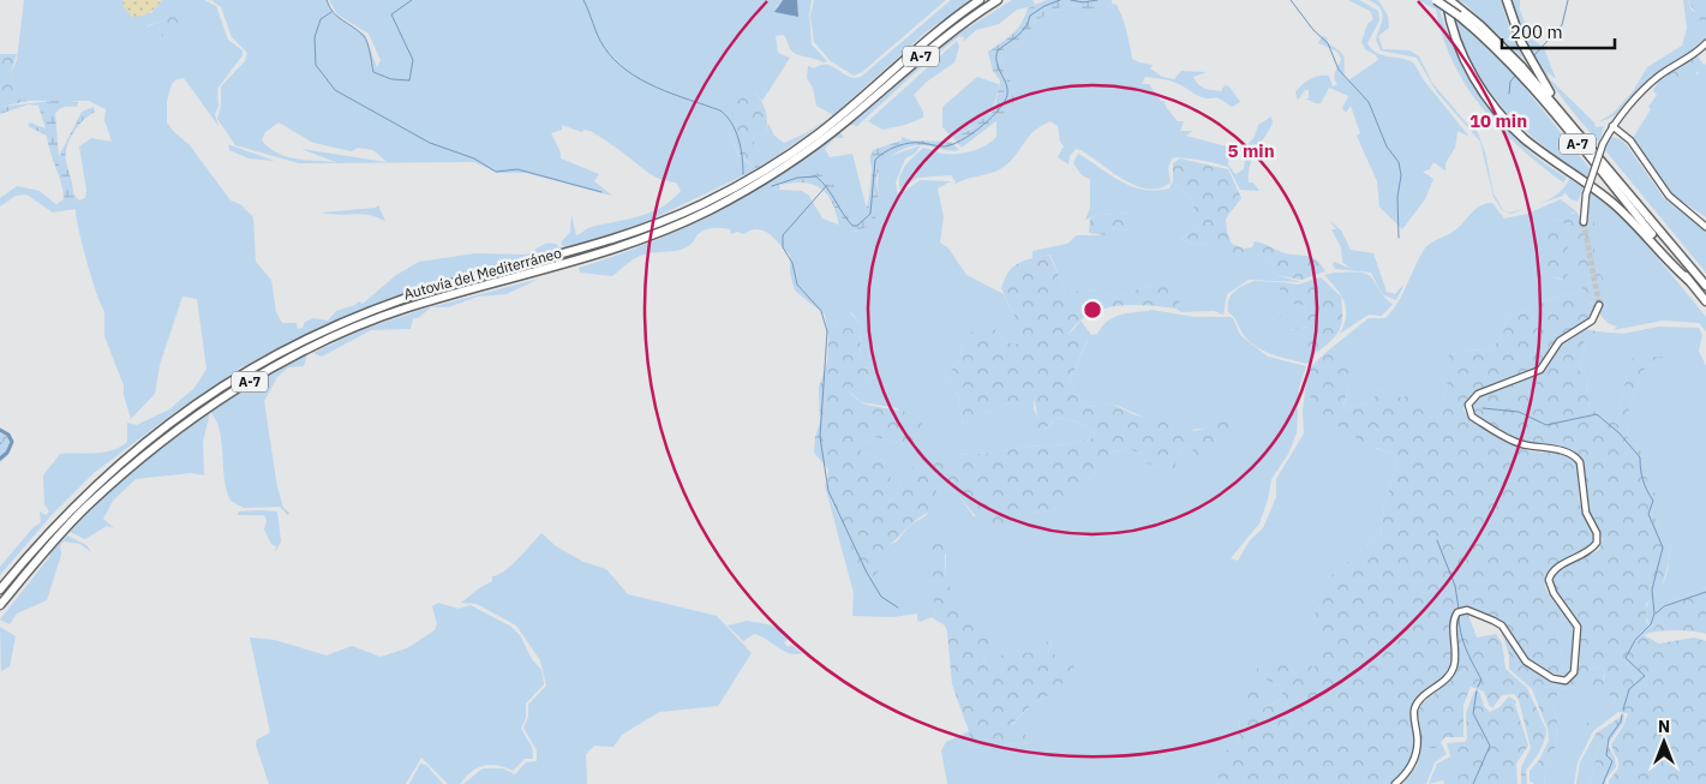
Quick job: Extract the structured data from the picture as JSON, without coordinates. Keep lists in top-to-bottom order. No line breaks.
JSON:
{"streets":{"highway":["A-7","Autovía del Mediterráneo"]},"scale_bar":"200 m","north":"top","rings":["10 min","5 min"]}
